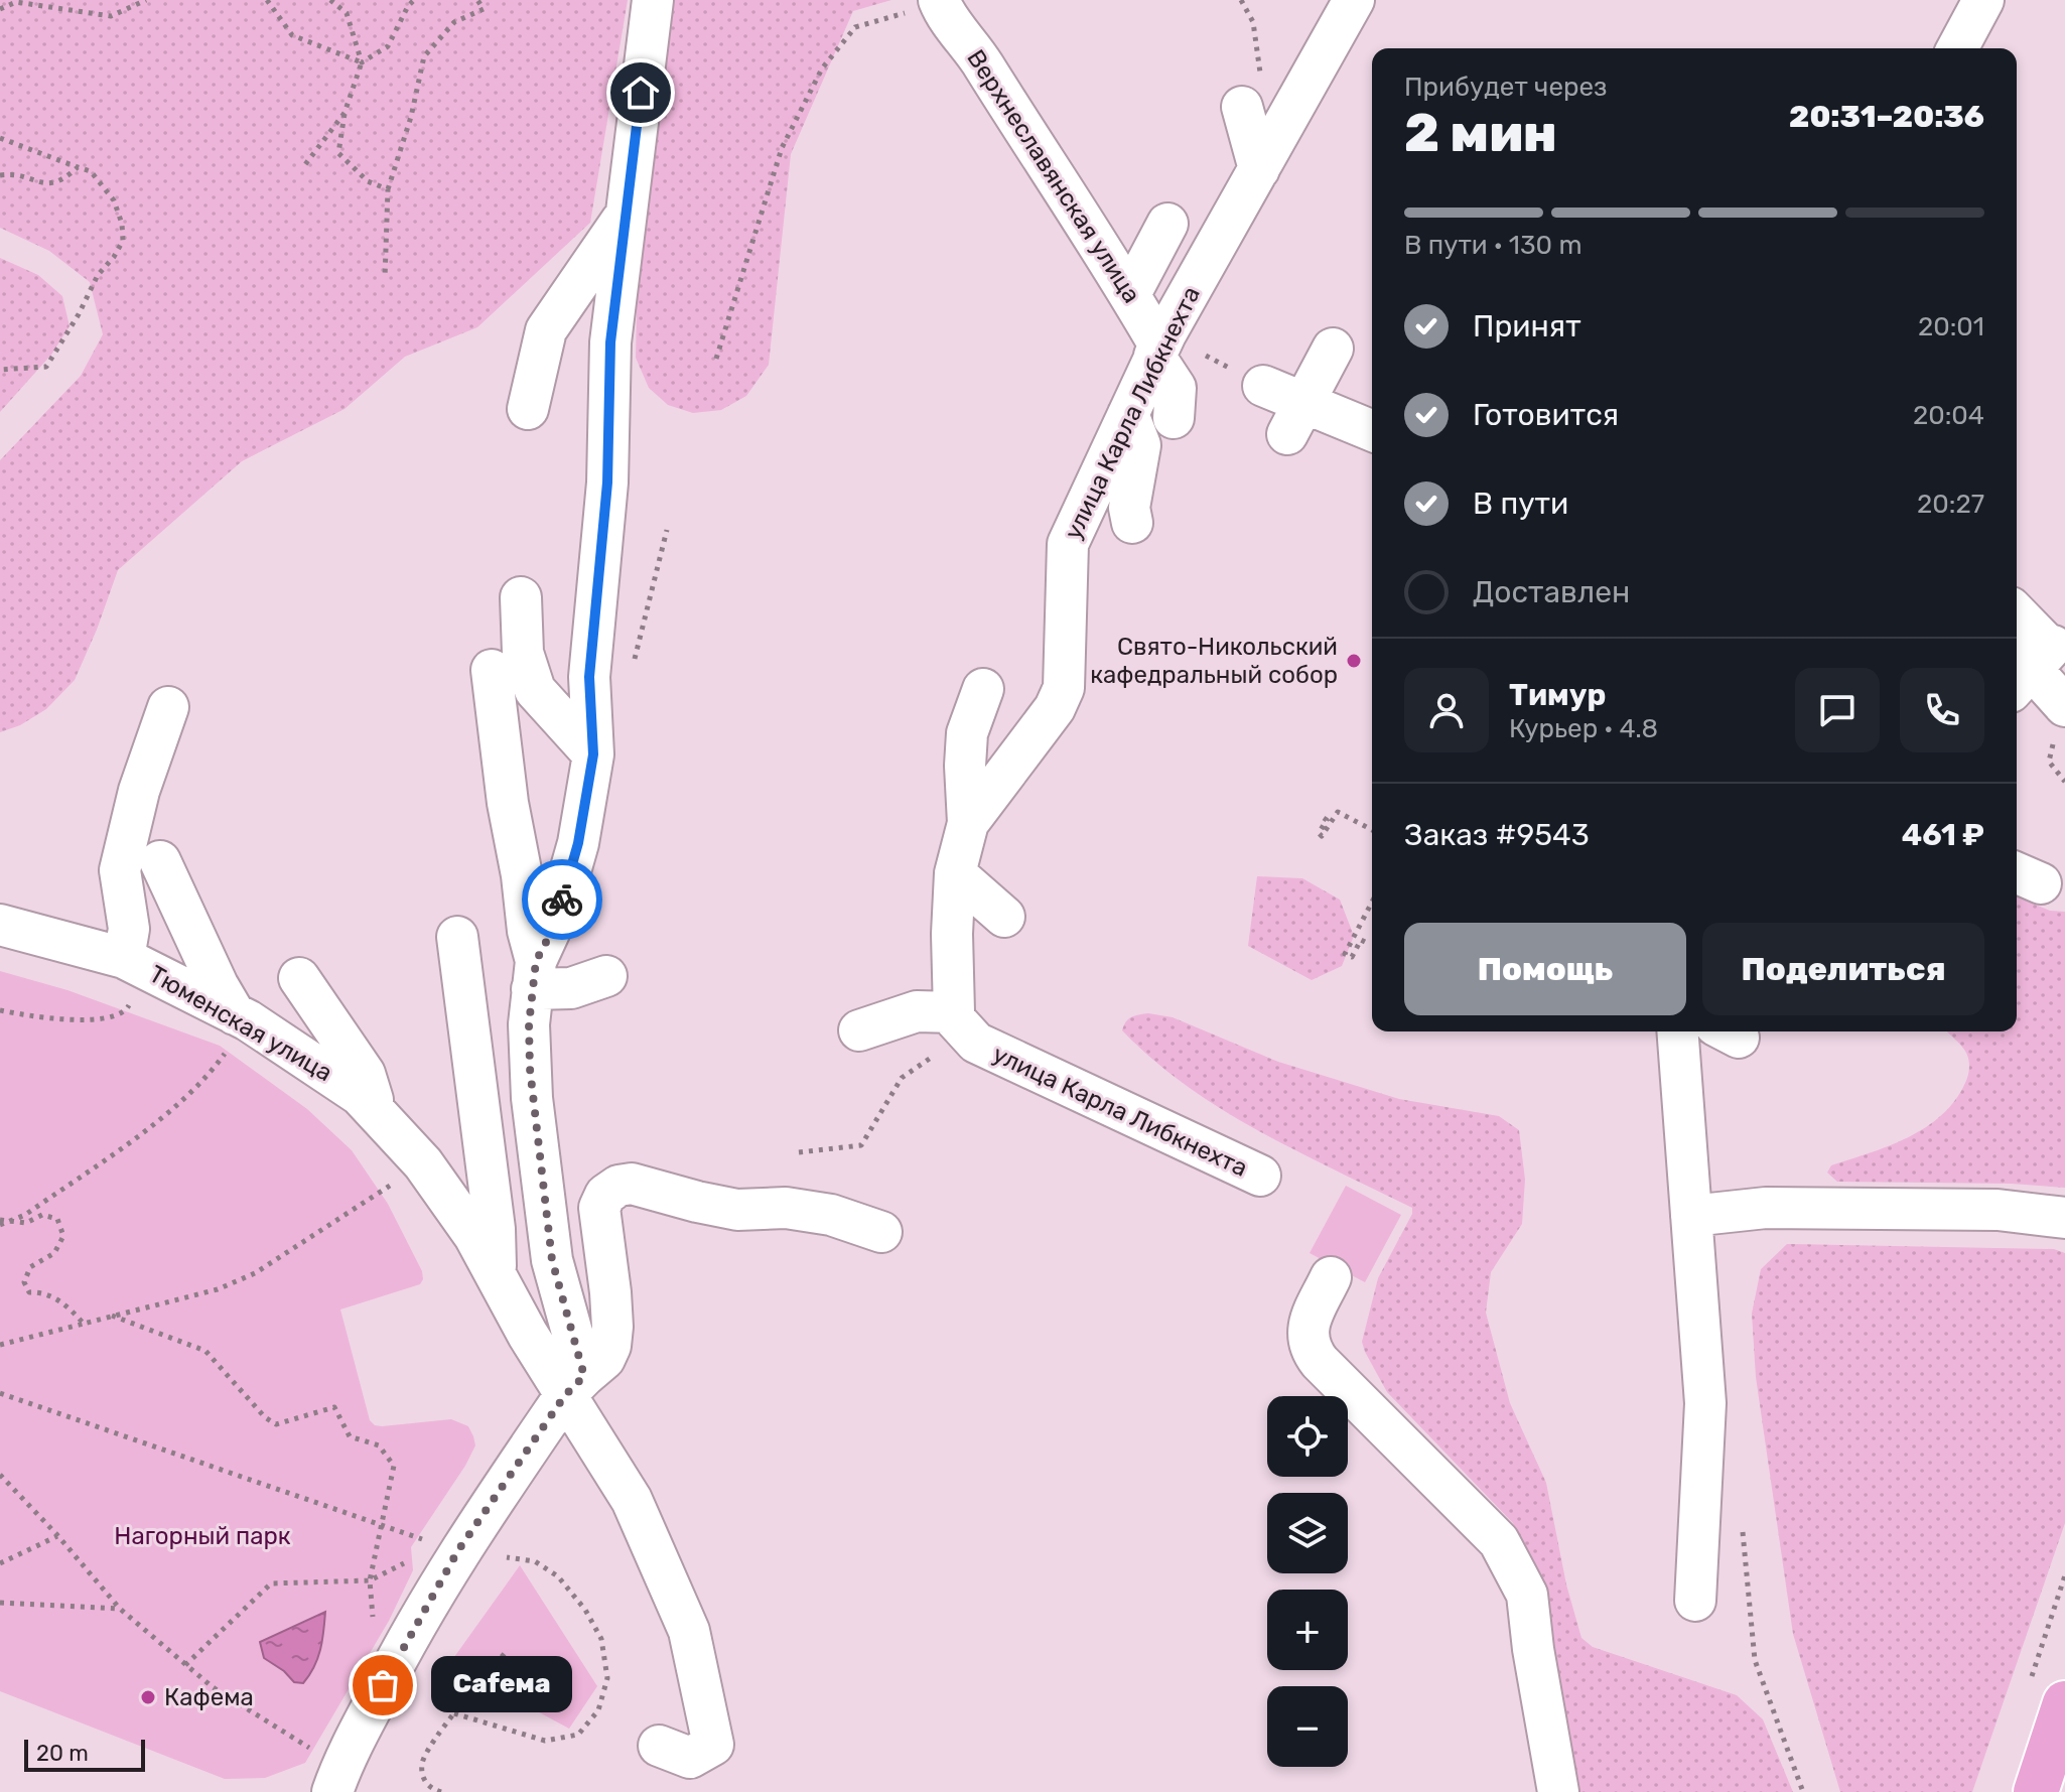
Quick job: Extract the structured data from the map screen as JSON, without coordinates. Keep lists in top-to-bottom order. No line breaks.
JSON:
{"streets":{"street":["Верхнеславянская улица","улица Карла Либкнехта","Тюменская улица"]},"crossings":[["Верхнеславянская улица","улица Карла Либкнехта"]],"parks":["Нагорный парк"],"places":["Свято-Никольский кафедральный собор","Cafeма","Кафема"],"scale_bar":"20 m","page":{"heading":["2 мин","Прибудет через","20:31–20:36"],"panel":["Тимур","Курьер · 4.8","Заказ #9543","461 ₽"],"bar":"В пути · 130 m","list":[["Принят","20:01"],["Готовится","20:04"],["В пути","20:27"],"Доставлен"],"buttons":["Помощь","Поделиться"],"map_buttons":["+","−"],"bubble":"Cafeма","scale":"20 m"}}
